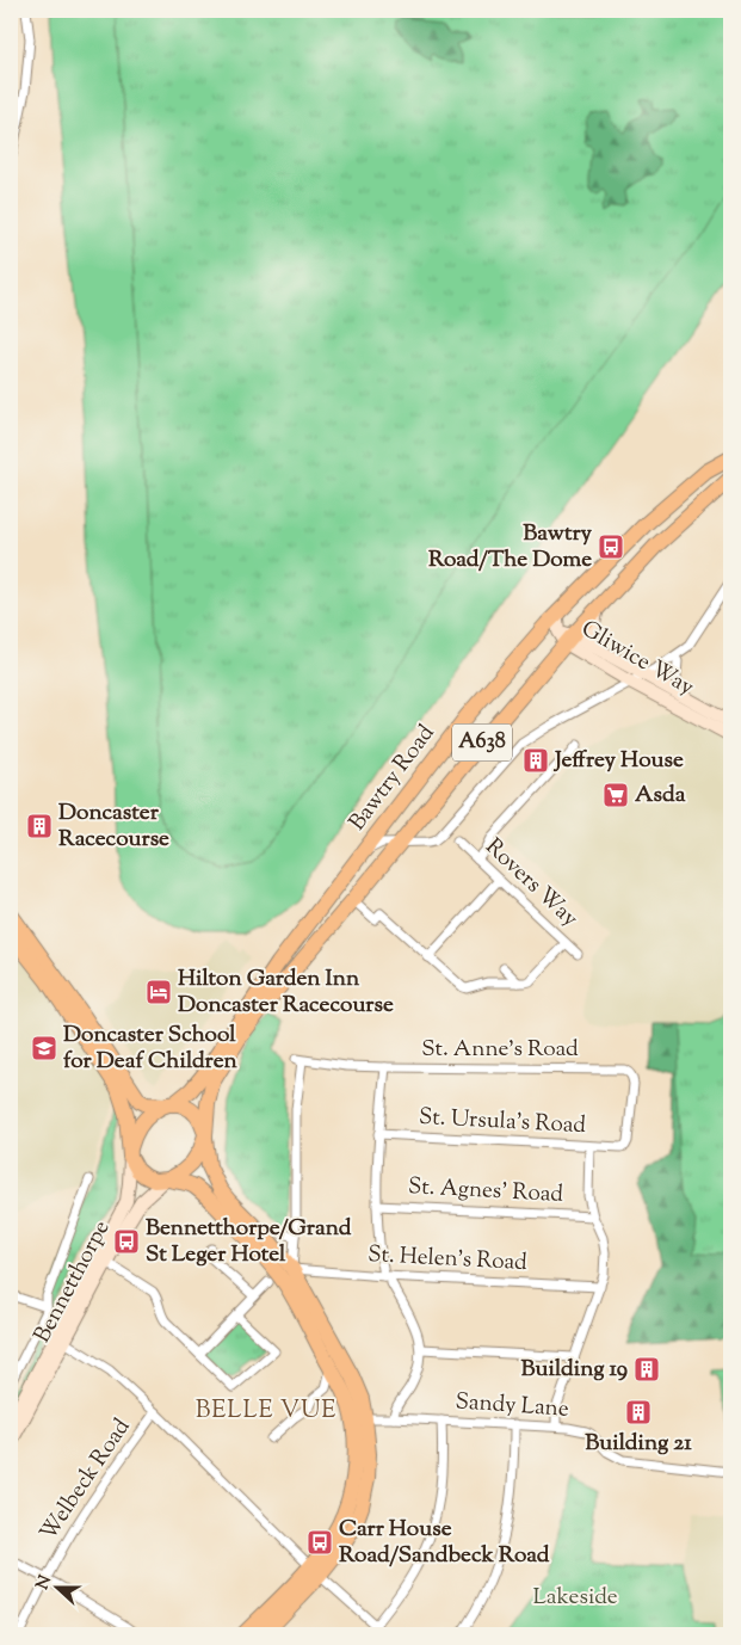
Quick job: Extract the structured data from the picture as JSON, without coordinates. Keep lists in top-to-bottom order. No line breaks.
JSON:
{"streets":{"highway":["A638","Bawtry Road"],"street":["Gliwice Way","Rovers Way","St. Anne's Road","St. Ursula's Road","St. Agnes' Road","St. Helen's Road","Bennetthorpe","Sandy Lane","Welbeck Road"]},"crossings":[["Gliwice Way","Bawtry Road"],["Bawtry Road","Bennetthorpe"],["St. Anne's Road","St. Ursula's Road"]],"districts":["BELLE VUE"],"parks":["Lakeside"],"places":{"bus stop":["Bawtry Road/The Dome","Bennetthorpe/Grand St Leger Hotel","Carr House Road/Sandbeck Road"],"building":["Jeffrey House","Doncaster Racecourse","Building 19","Building 21"],"supermarket":["Asda"],"hotel":["Hilton Garden Inn Doncaster Racecourse"],"school or university":["Doncaster School for Deaf Children"]},"north":"left"}
